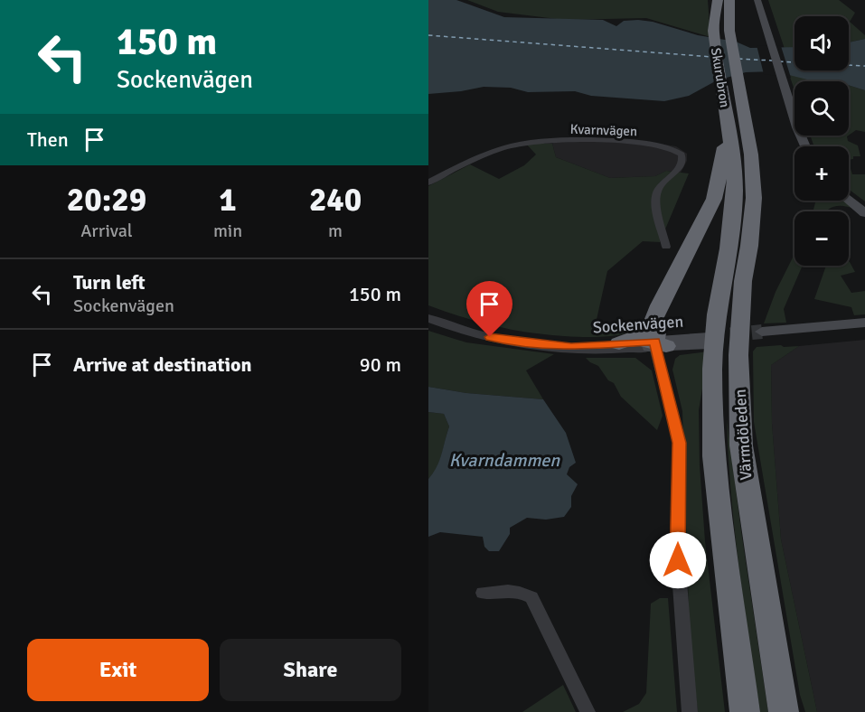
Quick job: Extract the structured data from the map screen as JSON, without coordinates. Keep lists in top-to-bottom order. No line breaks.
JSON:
{"streets":{"highway":["Skurubron","Värmdöleden"],"main road":["Sockenvägen"],"street":["Kvarnvägen"]},"crossings":[["Skurubron","Värmdöleden"]],"water":["Kvarndammen"],"page":{"turn":["150 m","Sockenvägen"],"map_buttons":["+","−"],"then":"Then","eta":["20:29","Arrival","1","min","240","m"],"list":[{"name":"Turn left","note":"Sockenvägen","value":"150 m"},{"name":"Arrive at destination","value":"90 m"}],"buttons":["Exit","Share"]}}
